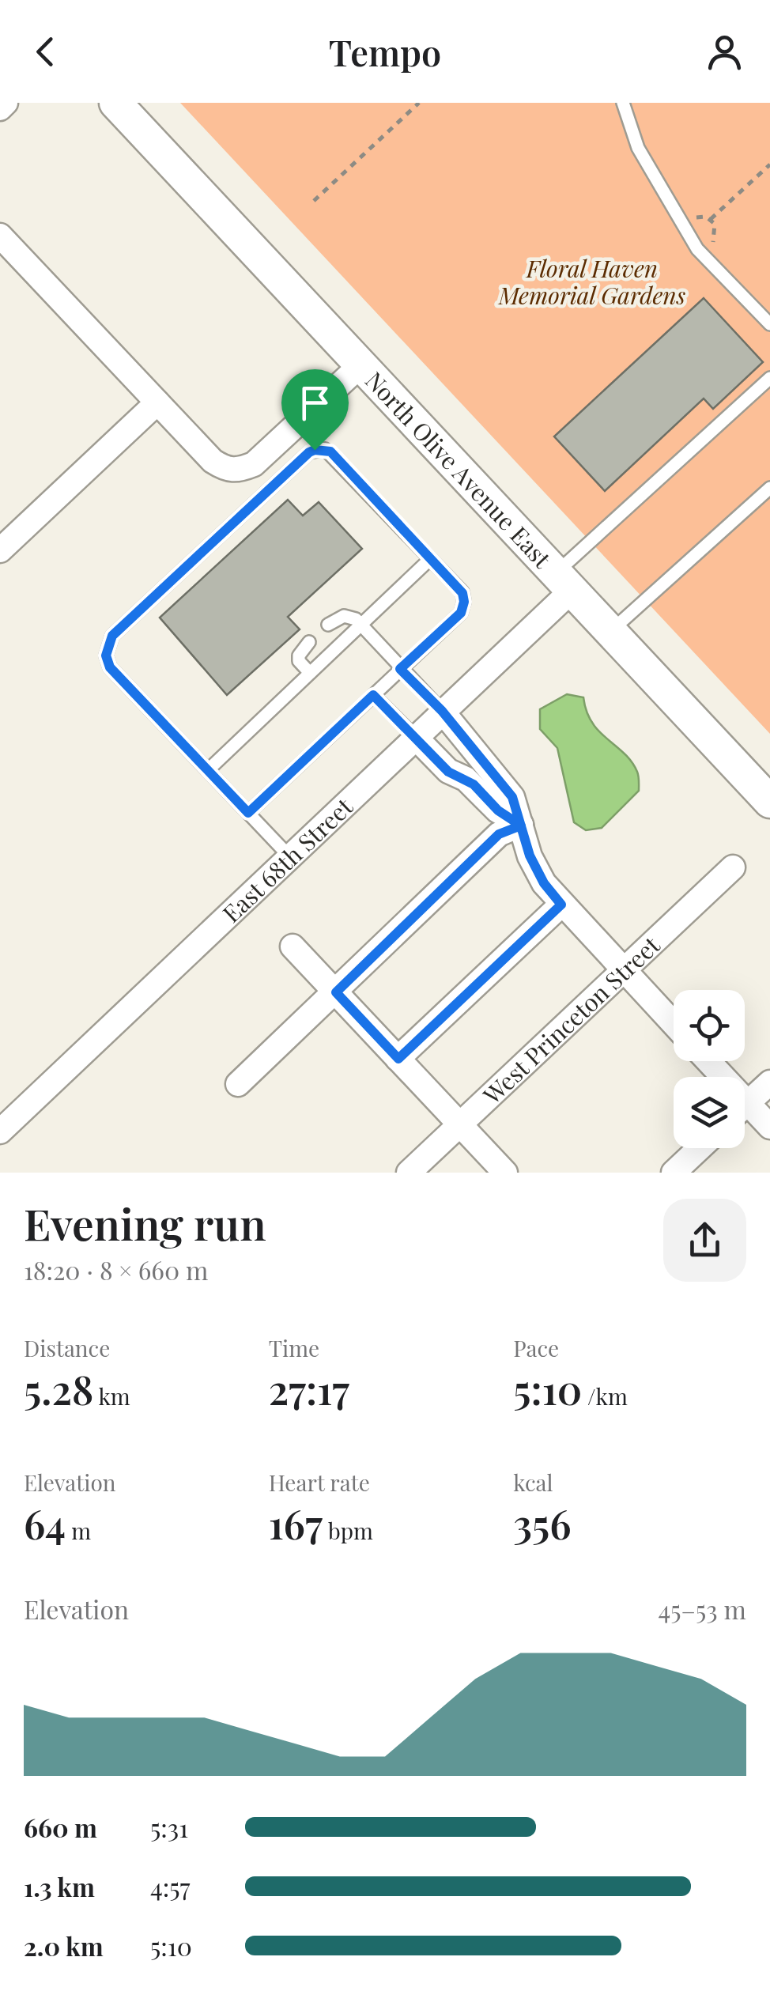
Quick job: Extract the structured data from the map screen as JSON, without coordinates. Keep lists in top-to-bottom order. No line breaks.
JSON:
{"streets":{"street":["North Olive Avenue East","East 68th Street","West Princeton Street"]},"crossings":[["North Olive Avenue East","East 68th Street"]],"parks":["Floral Haven Memorial Gardens"],"page":{"header":"Tempo","heading":["Evening run","18:20 · 8 × 660 m"],"stats":[["Distance","5.28 km"],["Time","27:17"],["Pace","5:10 /km"],["Elevation","64 m"],["Heart rate","167 bpm"],["kcal","356"]],"chart":["Elevation","45–53 m"],"list":[{"name":"660 m","note":"5:31"},{"name":"1.3 km","note":"4:57"},{"name":"2.0 km","note":"5:10"}]}}
